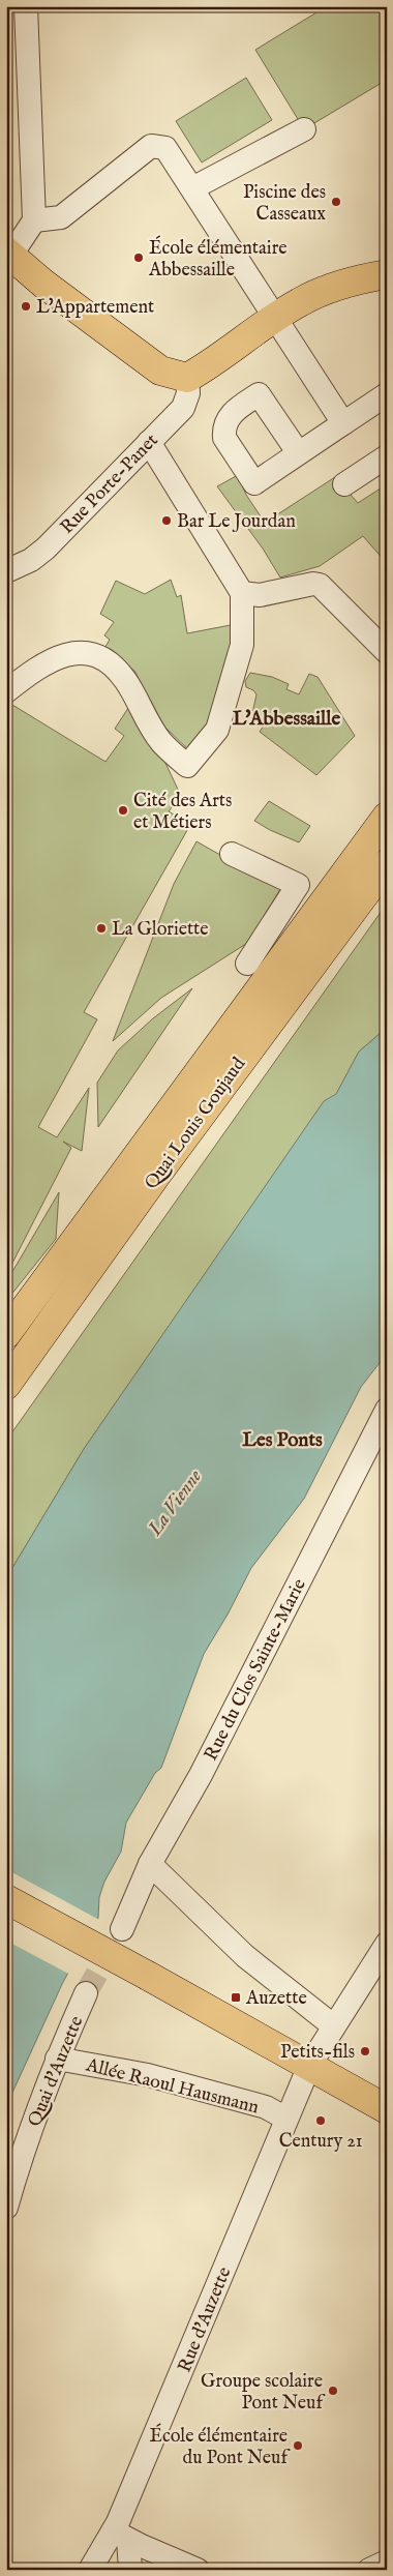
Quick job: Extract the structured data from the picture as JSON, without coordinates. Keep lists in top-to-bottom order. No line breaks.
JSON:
{"streets":{"main road":["Quai Louis Goujaud"],"street":["Rue Porte-Panet","Rue du Clos Sainte-Marie","Quai d'Auzette","Allée Raoul Hausmann","Rue d'Auzette"]},"crossings":[["Quai d'Auzette","Allée Raoul Hausmann"],["Allée Raoul Hausmann","Rue d'Auzette"]],"districts":["L'Abbessaille","Les Ponts"],"water":["La Vienne"],"places":{"other":["Piscine des Casseaux","École élémentaire Abbessaille","L'Appartement","Bar Le Jourdan","Cité des Arts et Métiers","La Gloriette","Petits-fils","Century 21","Groupe scolaire Pont Neuf","École élémentaire du Pont Neuf"],"transit":["Auzette"]}}
